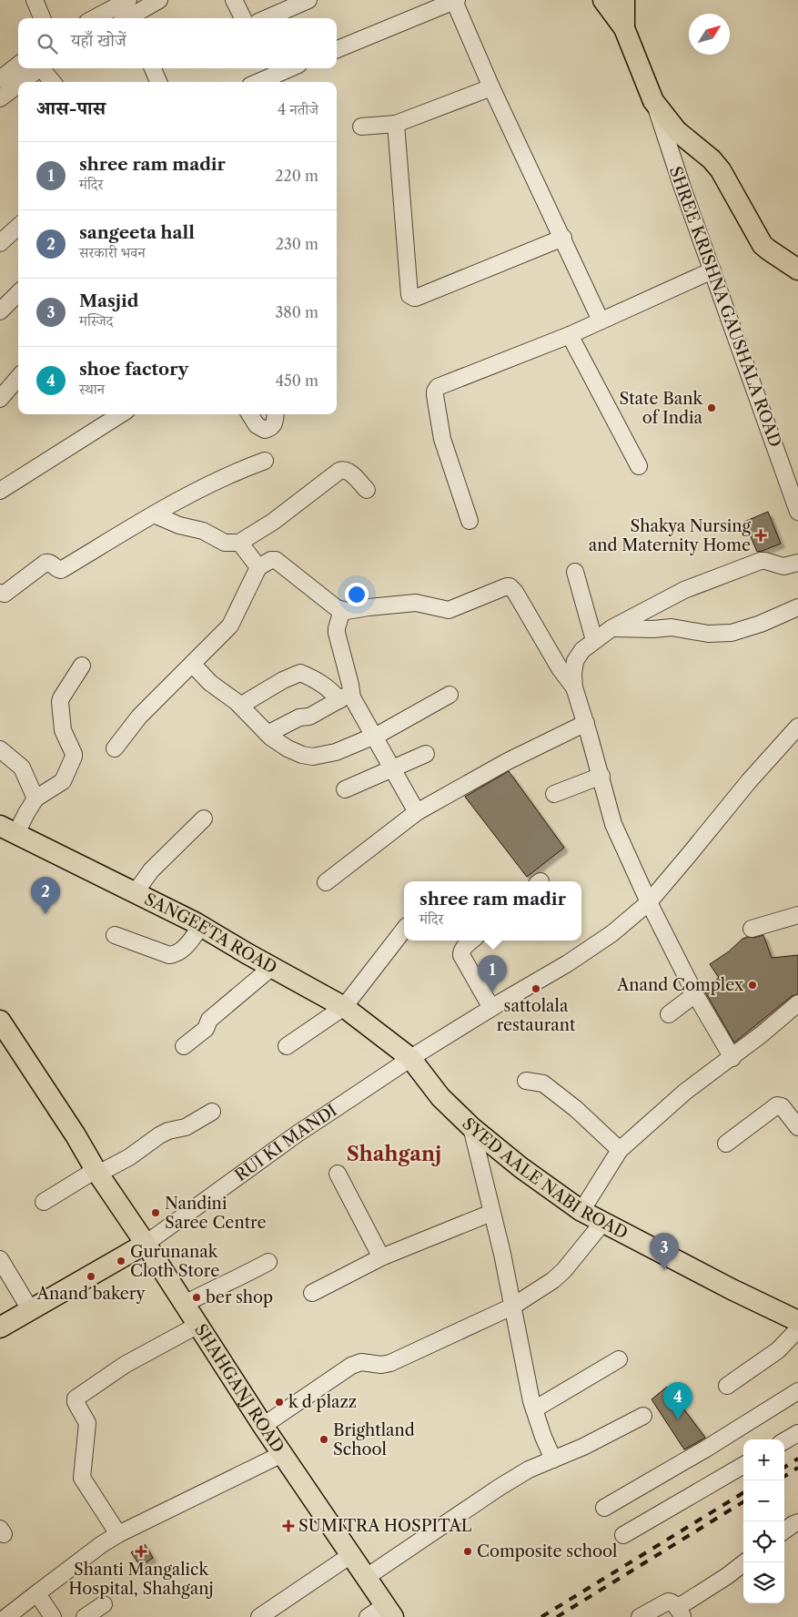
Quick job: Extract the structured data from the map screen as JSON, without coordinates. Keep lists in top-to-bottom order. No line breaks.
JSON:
{"streets":{"main road":["SANGEETA ROAD","RUI KI MANDI","SYED AALE NABI ROAD","SHAHGANJ ROAD"],"street":["SHREE KRISHNA GAUSHALA ROAD"]},"crossings":[["SANGEETA ROAD","RUI KI MANDI"],["SANGEETA ROAD","SYED AALE NABI ROAD"],["RUI KI MANDI","SYED AALE NABI ROAD"],["RUI KI MANDI","SHAHGANJ ROAD"]],"districts":["Shahganj"],"places":{"other":["State Bank of India","Anand Complex","sattolala restaurant","Nandini Saree Centre","Gurunanak Cloth Store","Anand bakery","ber shop","k d plazz","Brightland School","Composite school"],"health":["Shakya Nursing and Maternity Home","SUMITRA HOSPITAL","Shanti Mangalick Hospital, Shahganj"]},"north":"top right","page":{"search":"यहाँ खोजें","heading":["आस-पास","4 नतीजे"],"list":[{"mark":"1","name":"shree ram madir","note":"मंदिर","value":"220 m"},{"mark":"2","name":"sangeeta hall","note":"सरकारी भवन","value":"230 m"},{"mark":"3","name":"Masjid","note":"मस्जिद","value":"380 m"},{"mark":"4","name":"shoe factory","note":"स्थान","value":"450 m"}],"pins":["2","1","3","4"],"popup":["shree ram madir","मंदिर"],"map_buttons":["+","−"]}}
